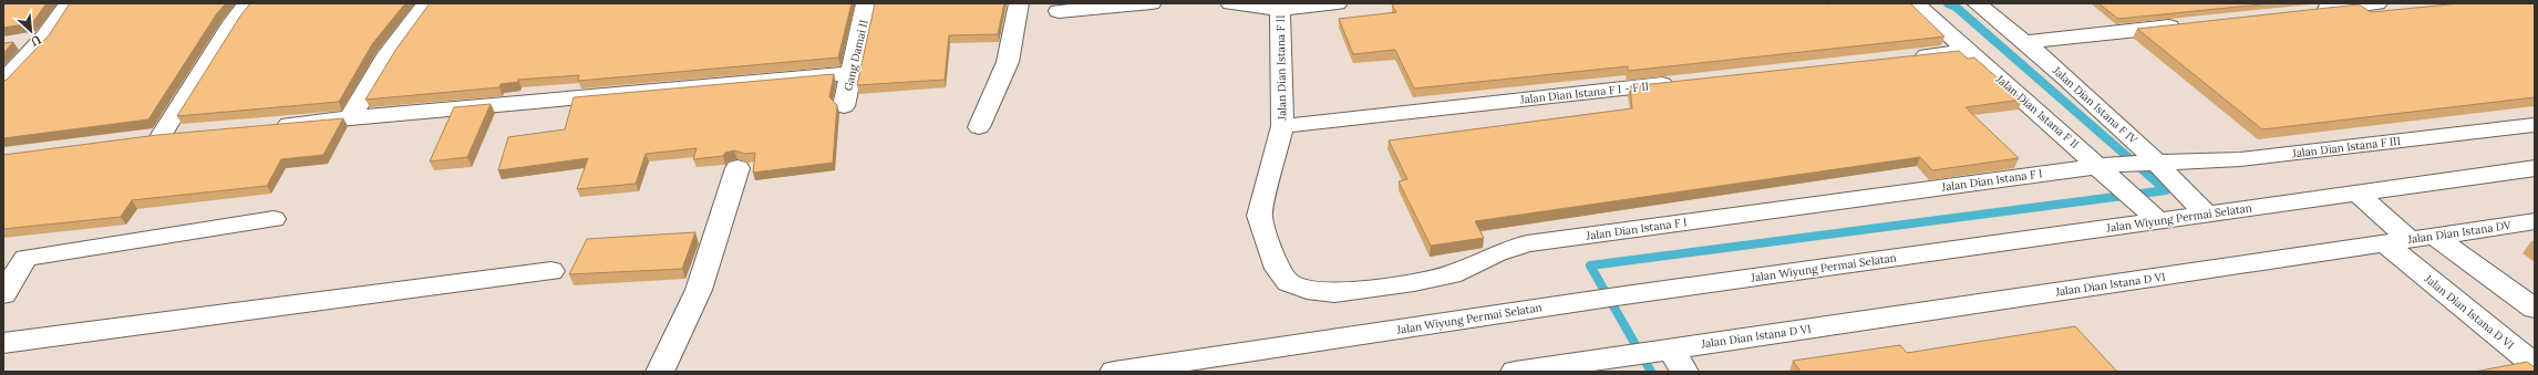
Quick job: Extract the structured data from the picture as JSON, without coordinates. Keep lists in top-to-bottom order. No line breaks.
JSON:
{"streets":{"street":["Gang Damai II","Jalan Dian Istana F II","Jalan Dian Istana F I - F II","Jalan Dian Istana F IV","Jalan Dian Istana F III","Jalan Dian Istana F I","Jalan Wiyung Permai Selatan","Jalan Dian Istana DV","Jalan Dian Istana D VI"]},"crossings":[["Jalan Dian Istana F II","Jalan Dian Istana F I - F II"],["Jalan Dian Istana F II","Jalan Dian Istana F I"],["Jalan Dian Istana F II","Jalan Wiyung Permai Selatan"],["Jalan Dian Istana F I - F II","Jalan Dian Istana F I"],["Jalan Dian Istana F IV","Jalan Dian Istana F III"],["Jalan Dian Istana F IV","Jalan Dian Istana F I"],["Jalan Dian Istana F IV","Jalan Wiyung Permai Selatan"],["Jalan Dian Istana F III","Jalan Dian Istana F I"],["Jalan Dian Istana DV","Jalan Dian Istana D VI"]],"north":"bottom right"}
